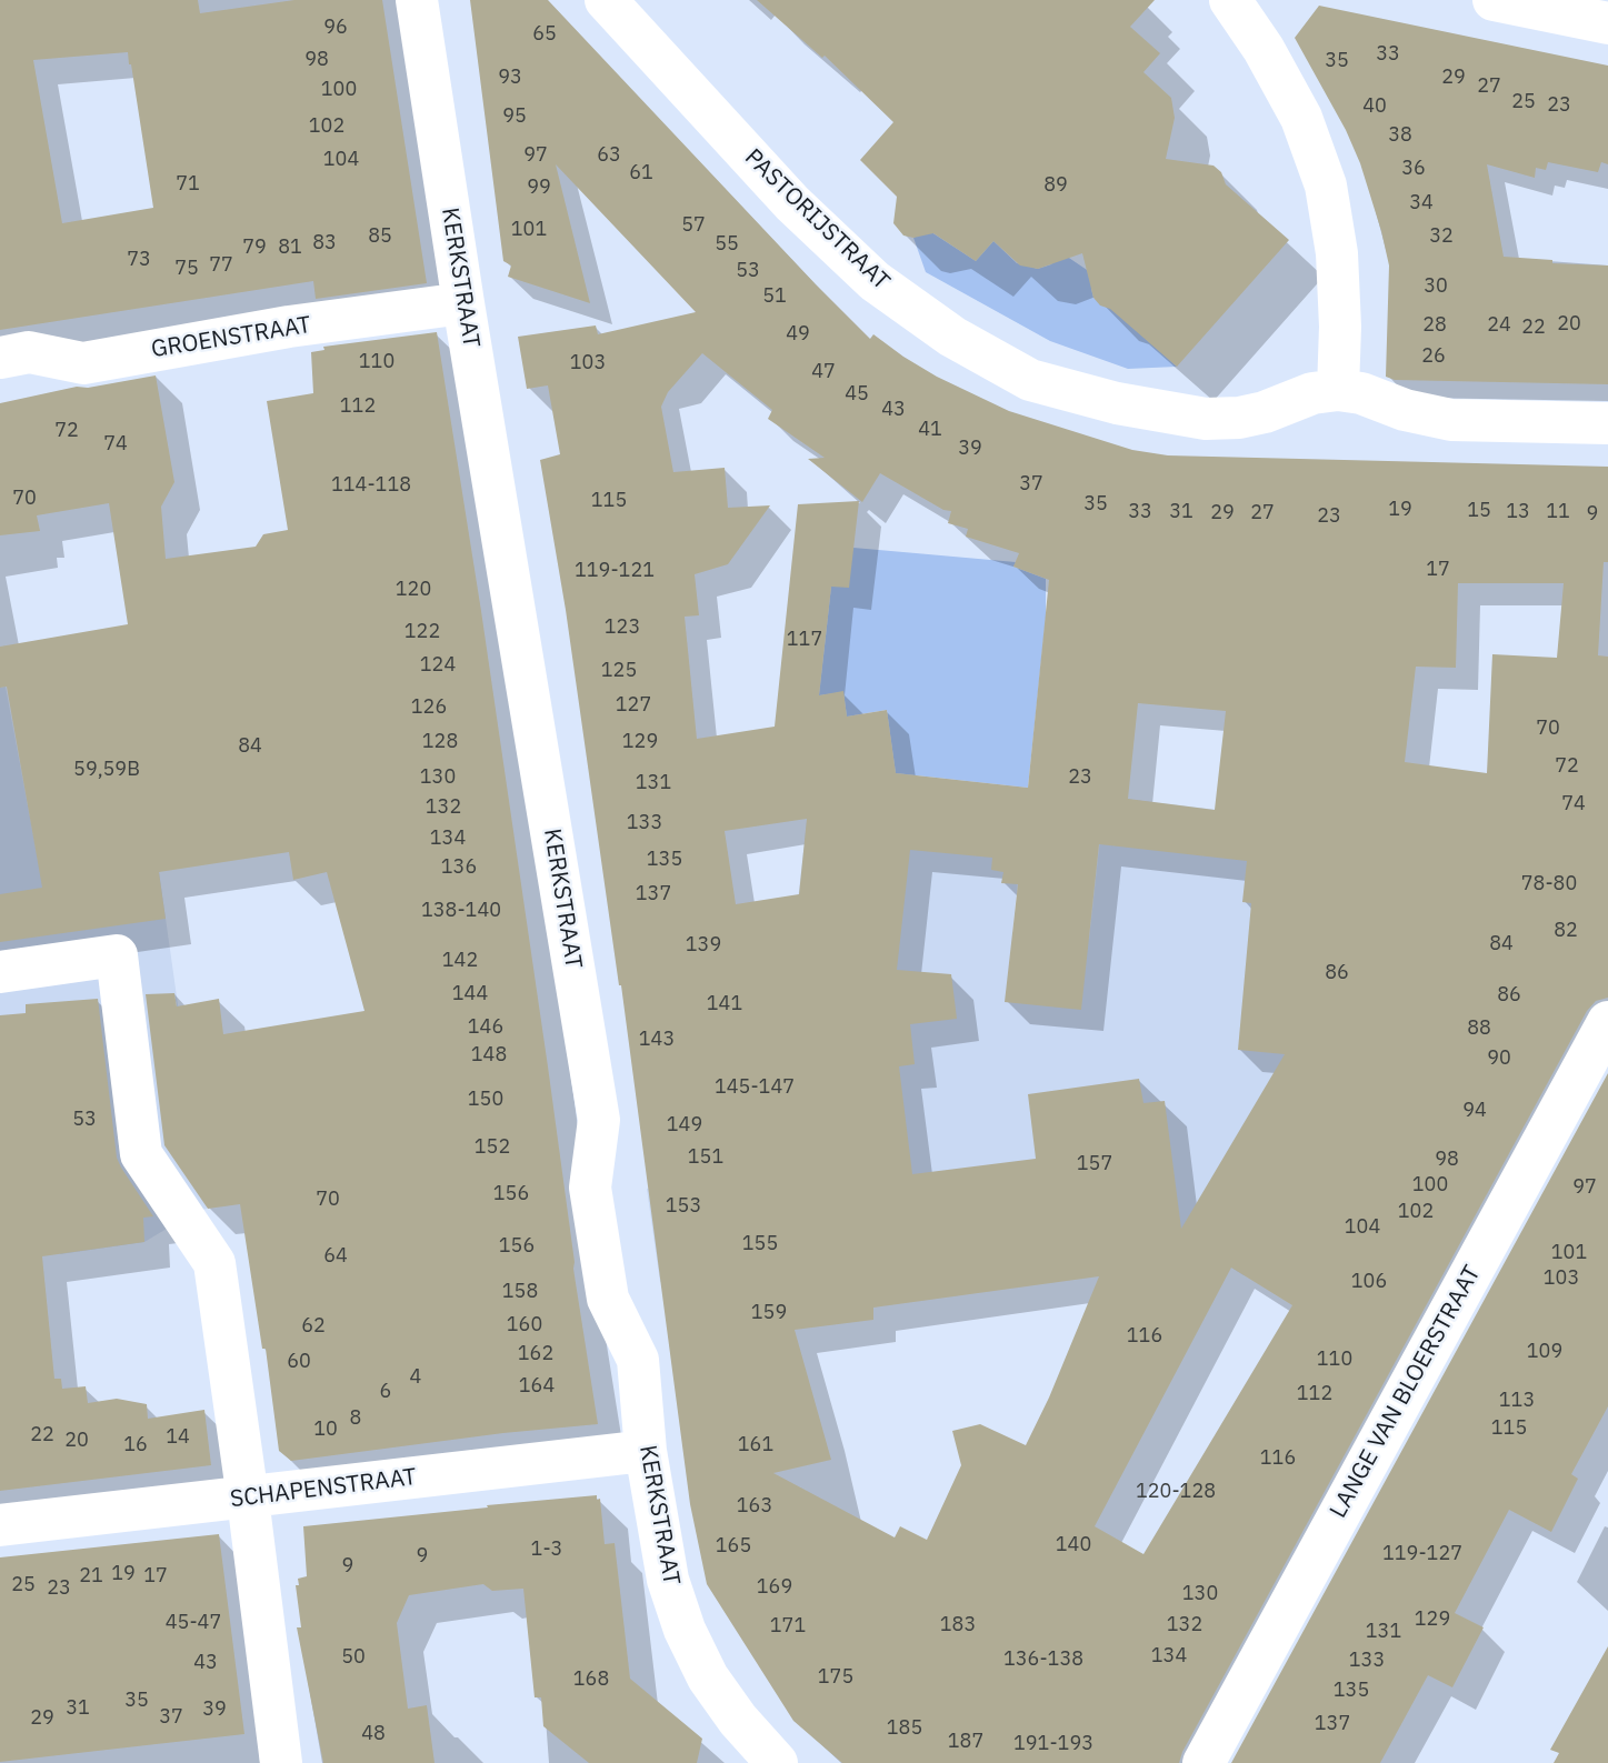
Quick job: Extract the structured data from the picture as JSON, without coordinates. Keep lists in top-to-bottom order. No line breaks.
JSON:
{"streets":{"street":["PASTORIJSTRAAT","KERKSTRAAT","GROENSTRAAT","LANGE VAN BLOERSTRAAT","SCHAPENSTRAAT"]},"crossings":[["KERKSTRAAT","GROENSTRAAT"],["KERKSTRAAT","SCHAPENSTRAAT"]],"house_numbers":["96","65","33","98","35","93","29","27","100","25","23","40","95","102","38","97","63","104","36","61","71","89","99","34","57","101","85","32","83","55","79","81","73","77","75","53","30","51","20","28","24","22","49","26","110","103","47","45","112","43","41","72","74","39","37","114-118","70","115","35","19","15","33","31","13","11","29","27","9","23","17","119-121","120","123","122","117","124","125","127","126","70","128","129","84","72","59,59B","130","23","131","74","132","133","134","135","136","78-80","137","138-140","82","84","139","142","86","144","86","141","146","88","143","148","90","145-147","150","94","53","149","152","151","98","157","100","97","156","70","153","102","104","155","156","101","64","103","106","158","159","160","62","116","109","162","110","60","4","164","6","112","113","8","115","10","22","14","20","16","161","116","120-128","163","140","165","1-3","119-127","9","9","19","21","17","25","169","23","130","129","45-47","183","132","171","131","134","50","136-138","133","43","175","168","135","35","31","39","37","29","137","185","48","187","191-193"]}
